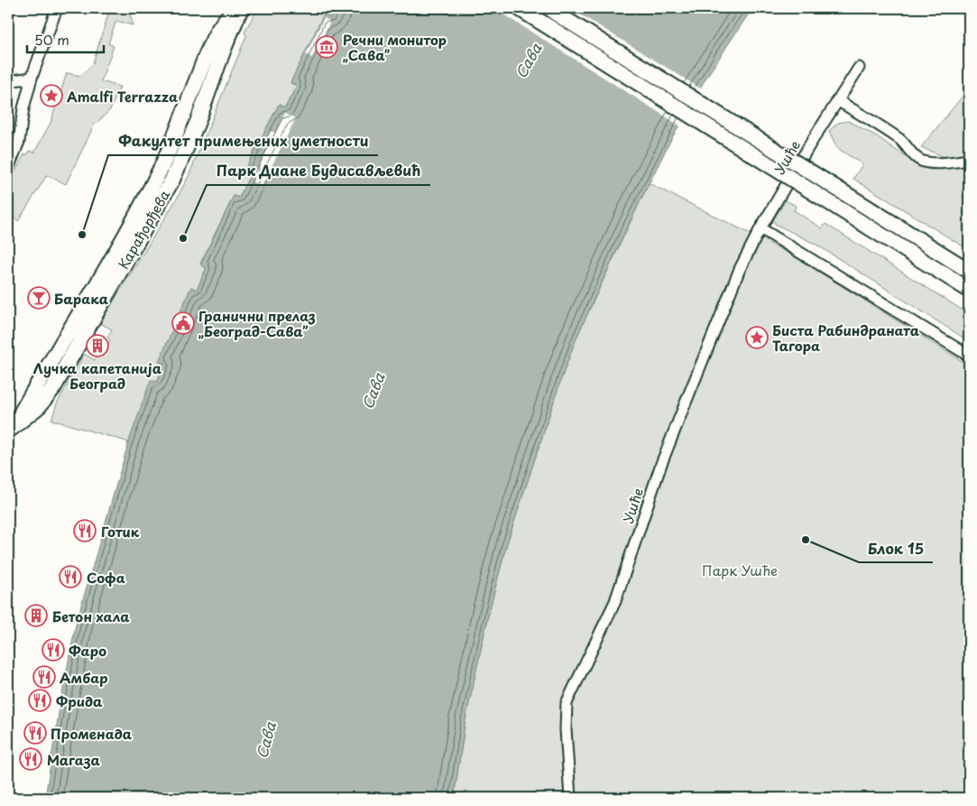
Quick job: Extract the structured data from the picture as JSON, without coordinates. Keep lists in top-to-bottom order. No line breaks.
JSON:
{"streets":{"main road":["Карађорђева"],"street":["Ушће"]},"water":["Сава"],"parks":["Парк Ушће"],"places":{"museum":["Речни монитор „Сава”"],"place":["Amalfi Terrazza","Биста Рабиндраната Тагора"],"other":["Факултет примењених уметности","Парк Диане Будисављевић","Блок 15"],"bar":["Барака"],"public building":["Гранични прелаз „Београд-Сава”"],"building":["Лучка капетанија Београд","Бетон хала"],"restaurant":["Готик","Софа","Фаро","Амбар","Фрида","Променада","Магаза"]},"scale_bar":"50 m"}
